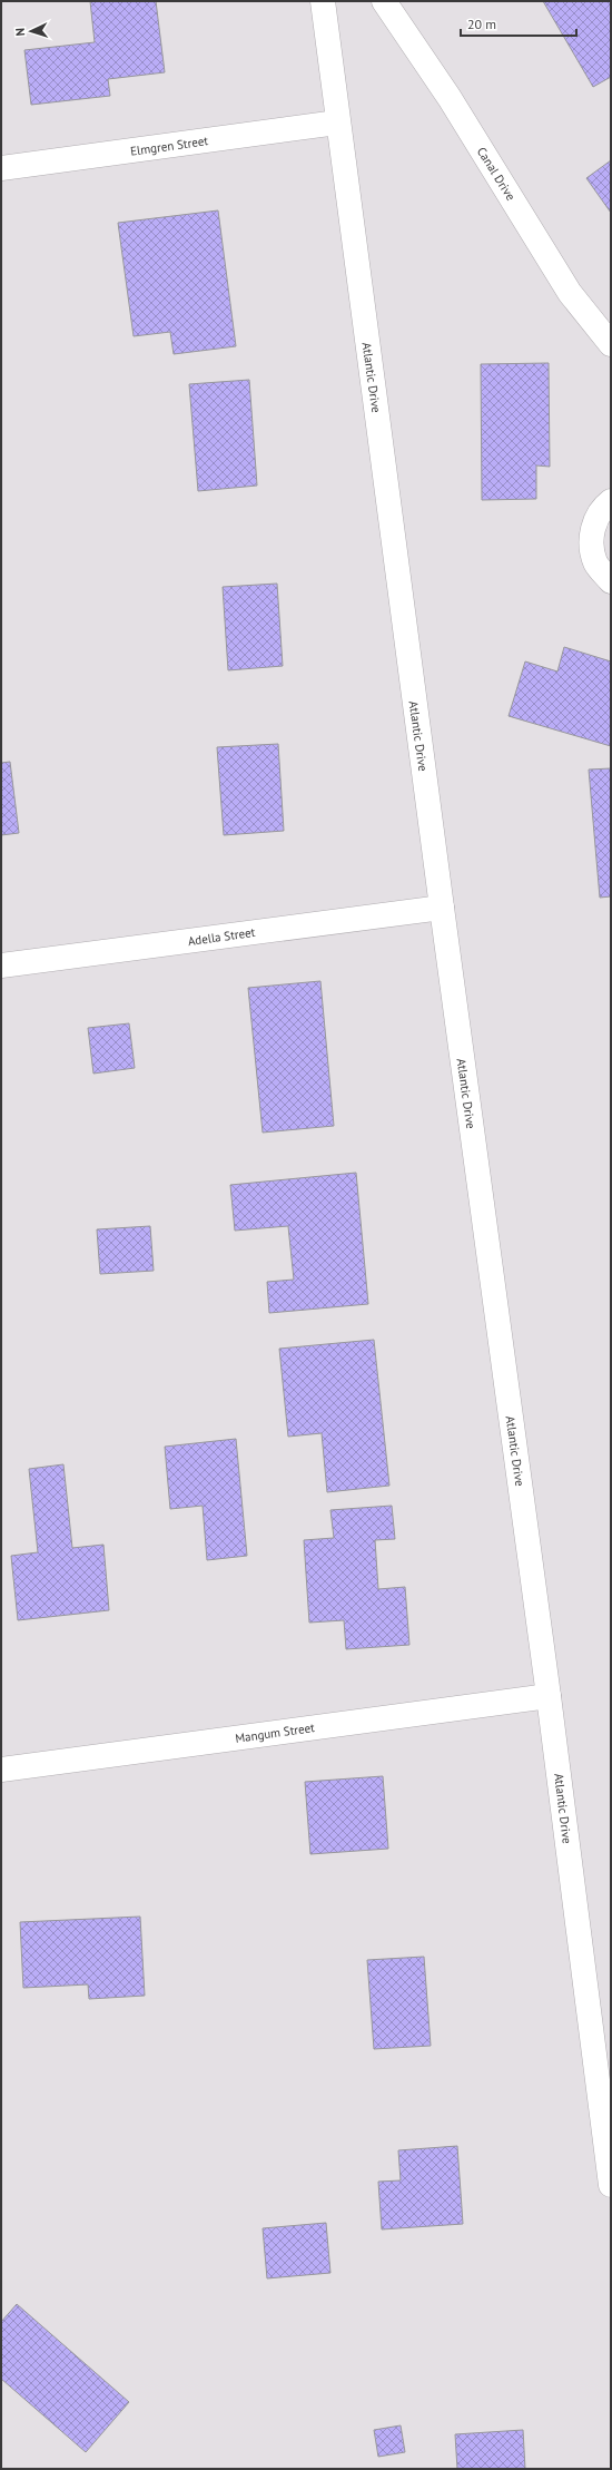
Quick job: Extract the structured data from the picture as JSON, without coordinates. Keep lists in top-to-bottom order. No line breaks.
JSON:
{"streets":{"street":["Elmgren Street","Canal Drive","Atlantic Drive","Adella Street","Mangum Street"]},"crossings":[["Elmgren Street","Atlantic Drive"],["Atlantic Drive","Adella Street"],["Atlantic Drive","Mangum Street"]],"scale_bar":"20 m","north":"left"}
